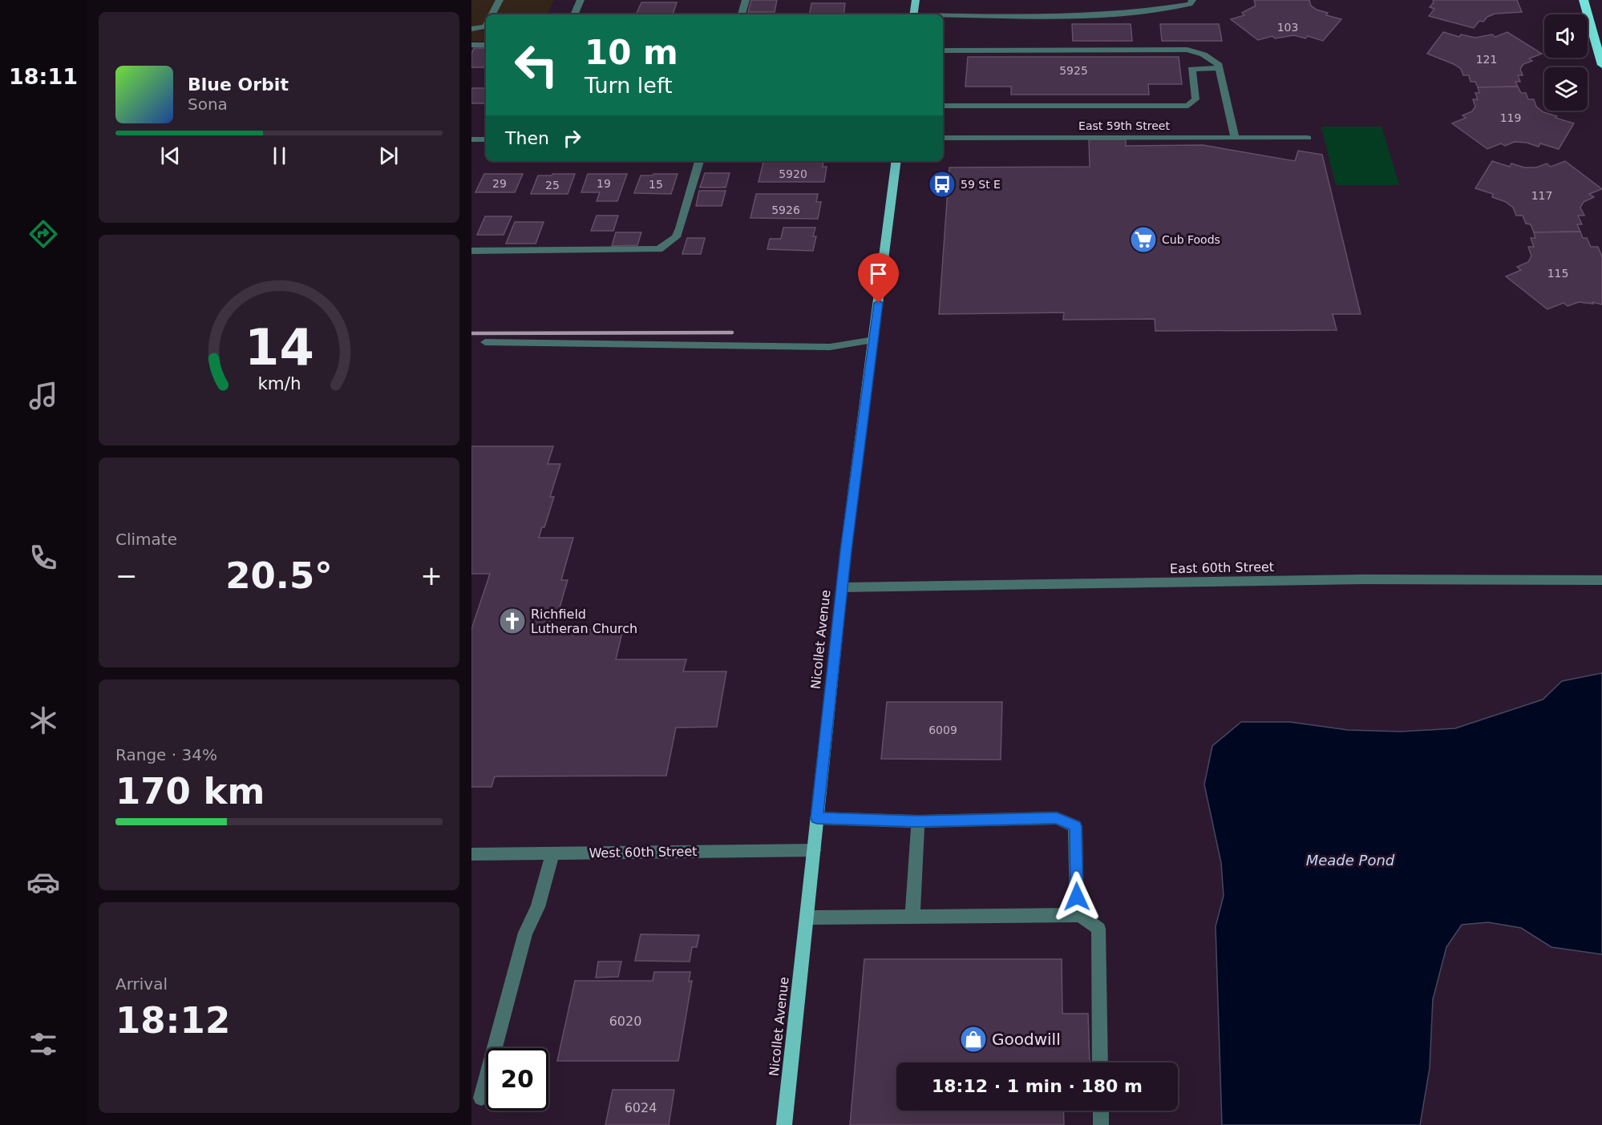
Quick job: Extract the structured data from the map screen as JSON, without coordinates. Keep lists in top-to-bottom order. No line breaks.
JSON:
{"streets":{"main road":["Nicollet Avenue"],"street":["East 59th Street","East 60th Street","West 60th Street"]},"crossings":[["East 60th Street","Nicollet Avenue"],["Nicollet Avenue","West 60th Street"]],"water":["Meade Pond"],"places":{"bus stop":["59 St E"],"supermarket":["Cub Foods"],"church":["Richfield Lutheran Church"],"shop":["Goodwill"]},"house_numbers":["103","121","5925","119","5920","29","19","15","25","117","5926","115","6009","6020","6024"],"page":{"tabs":"18:11","turn":["10 m","Turn left"],"song":["Blue Orbit","Sona"],"then":"Then","tile":["Climate",["Range · 34%","170 km"],["Arrival","18:12"]],"heat":["−","20.5°","+"],"limit":"20","trip":"18:12 · 1 min · 180 m","gauge":["14","km/h"]}}
